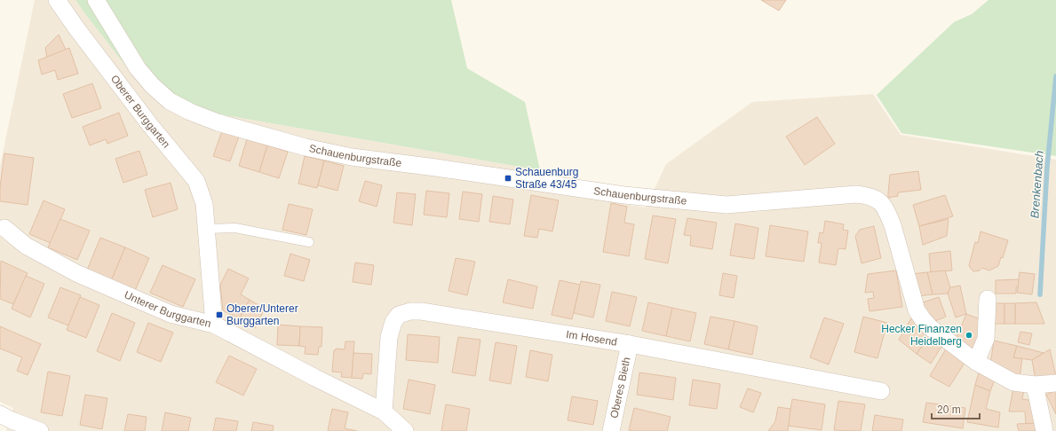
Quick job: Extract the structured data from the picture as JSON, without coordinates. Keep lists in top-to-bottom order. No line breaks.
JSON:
{"streets":{"street":["Oberer Burggarten","Schauenburgstraße","Unterer Burggarten","Im Hosend","Oberes Bieth"]},"crossings":[["Oberer Burggarten","Unterer Burggarten"],["Unterer Burggarten","Im Hosend"],["Im Hosend","Oberes Bieth"]],"water":["Brenkenbach"],"places":{"transit":["Schauenburg Straße 43/45","Oberer/Unterer Burggarten"],"other":["Hecker Finanzen Heidelberg"]},"scale_bar":"20 m"}
